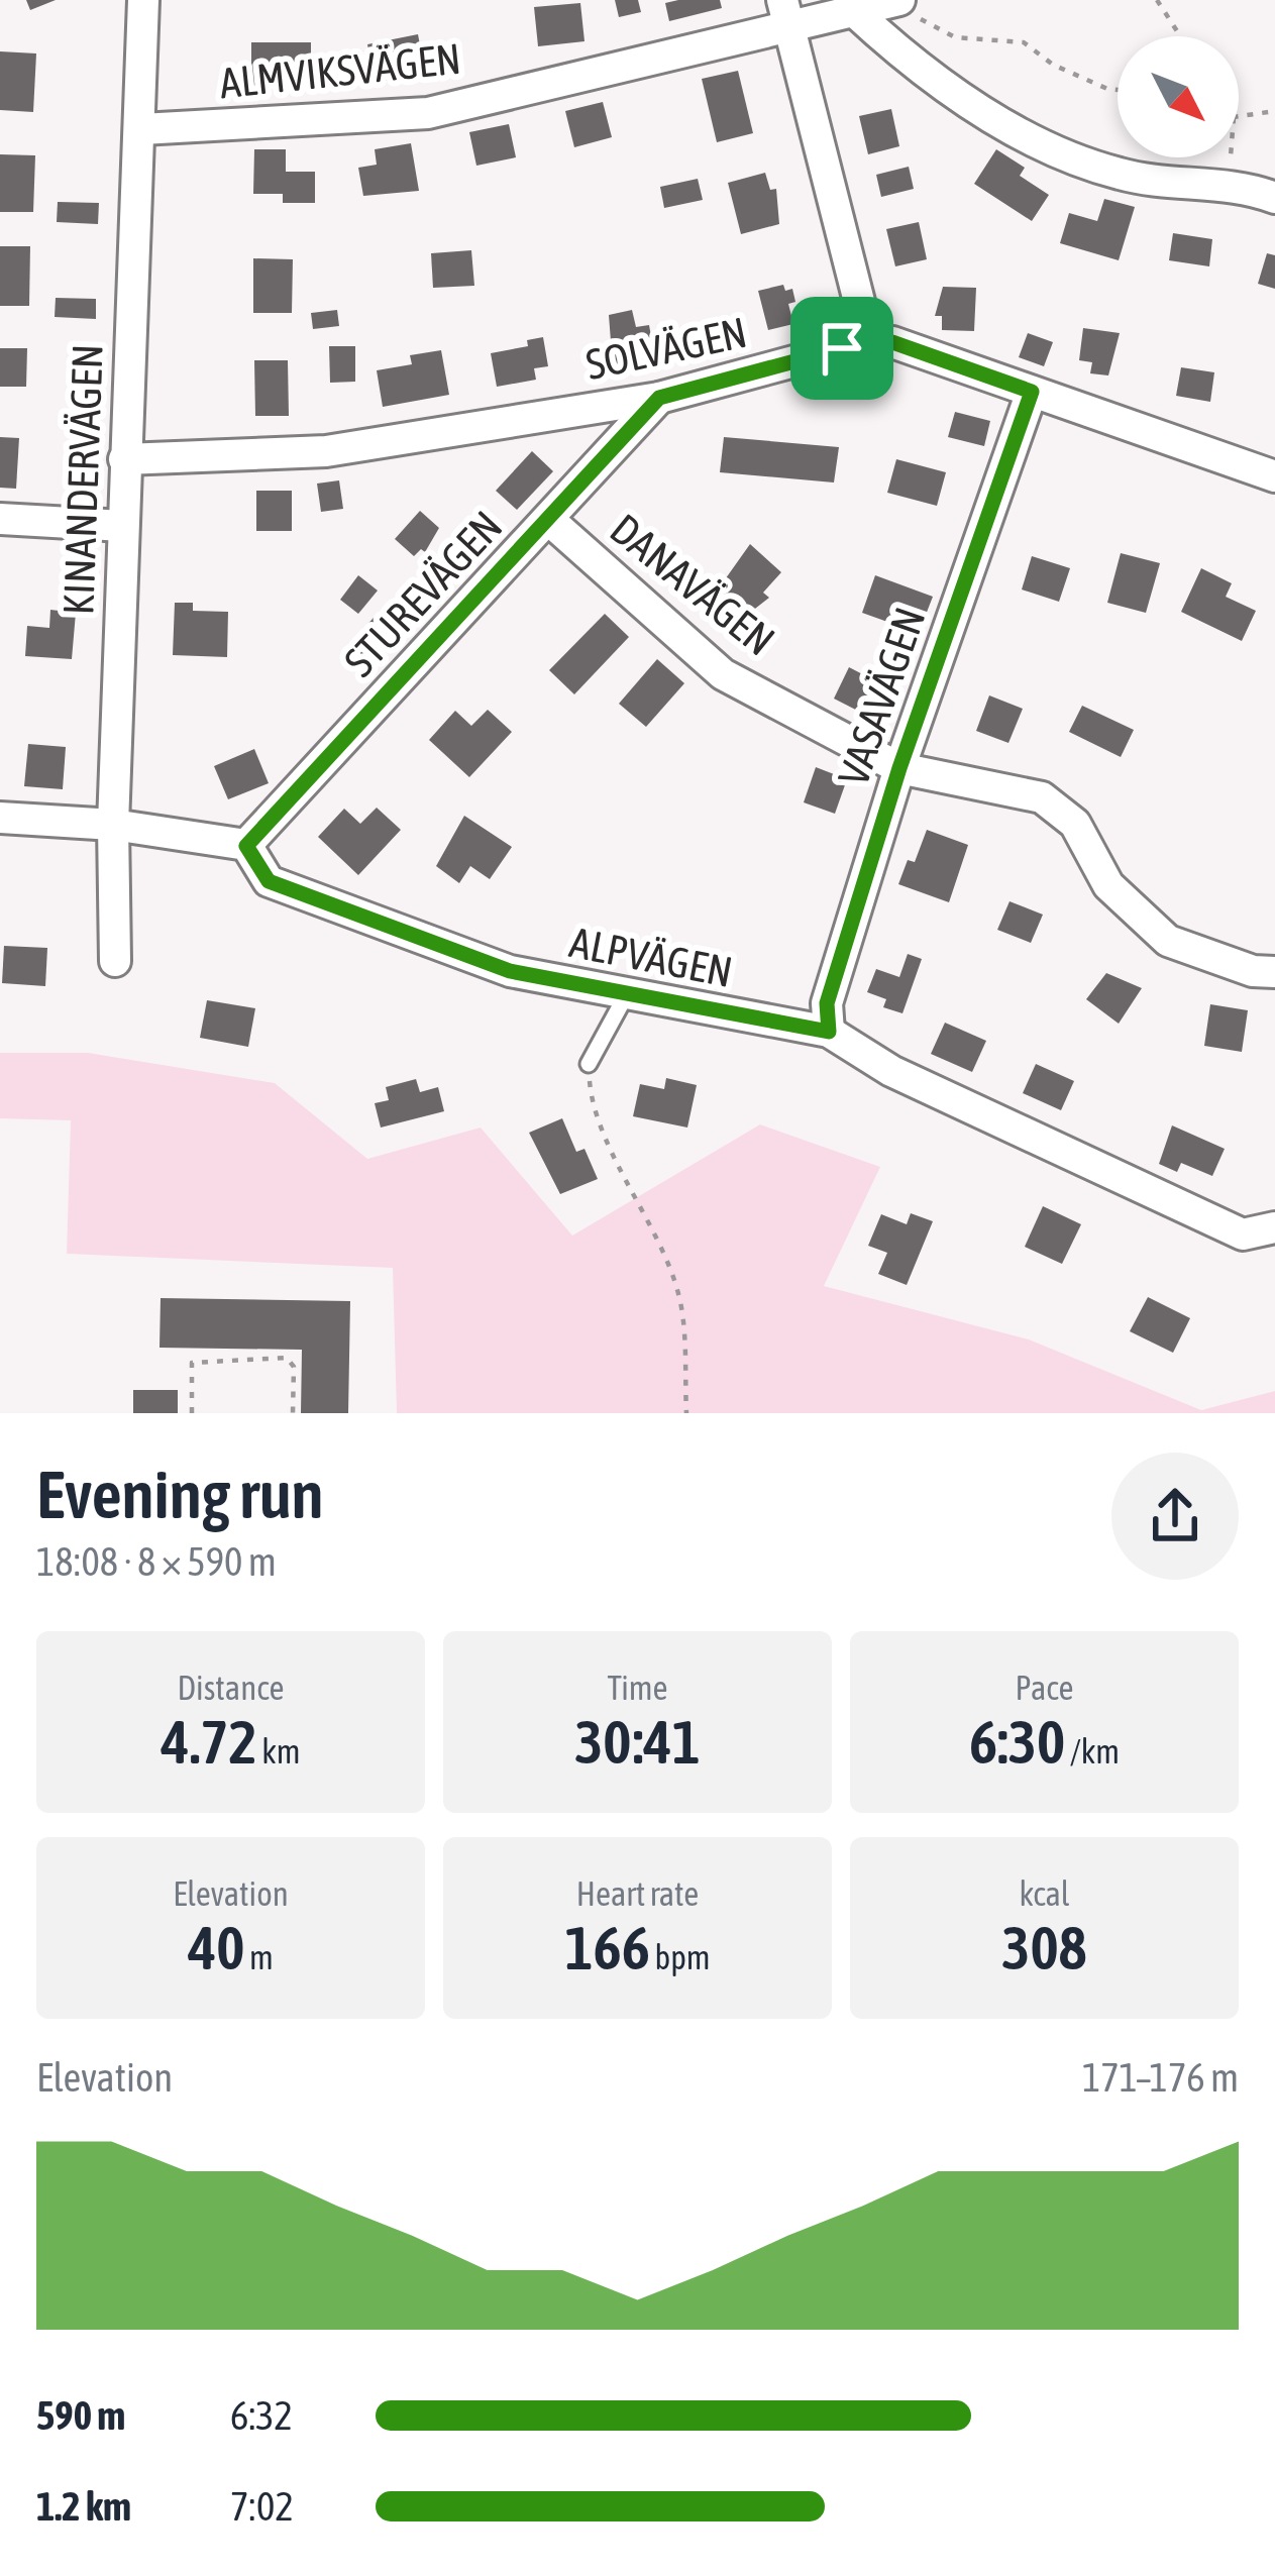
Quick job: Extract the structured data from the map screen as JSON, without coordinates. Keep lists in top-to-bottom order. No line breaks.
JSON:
{"streets":{"street":["ALMVIKSVÄGEN","SOLVÄGEN","KINANDERVÄGEN","DANAVÄGEN","STUREVÄGEN","VASAVÄGEN","ALPVÄGEN"]},"crossings":[["ALMVIKSVÄGEN","KINANDERVÄGEN"],["SOLVÄGEN","KINANDERVÄGEN"],["SOLVÄGEN","STUREVÄGEN"],["SOLVÄGEN","VASAVÄGEN"],["DANAVÄGEN","STUREVÄGEN"],["DANAVÄGEN","VASAVÄGEN"],["STUREVÄGEN","ALPVÄGEN"],["VASAVÄGEN","ALPVÄGEN"]],"north":"bottom right","page":{"heading":["Evening run","18:08 · 8 × 590 m"],"stats":[["Distance","4.72 km"],["Time","30:41"],["Pace","6:30 /km"],["Elevation","40 m"],["Heart rate","166 bpm"],["kcal","308"]],"chart":["Elevation","171–176 m"],"list":[{"name":"590 m","note":"6:32"},{"name":"1.2 km","note":"7:02"}]}}
